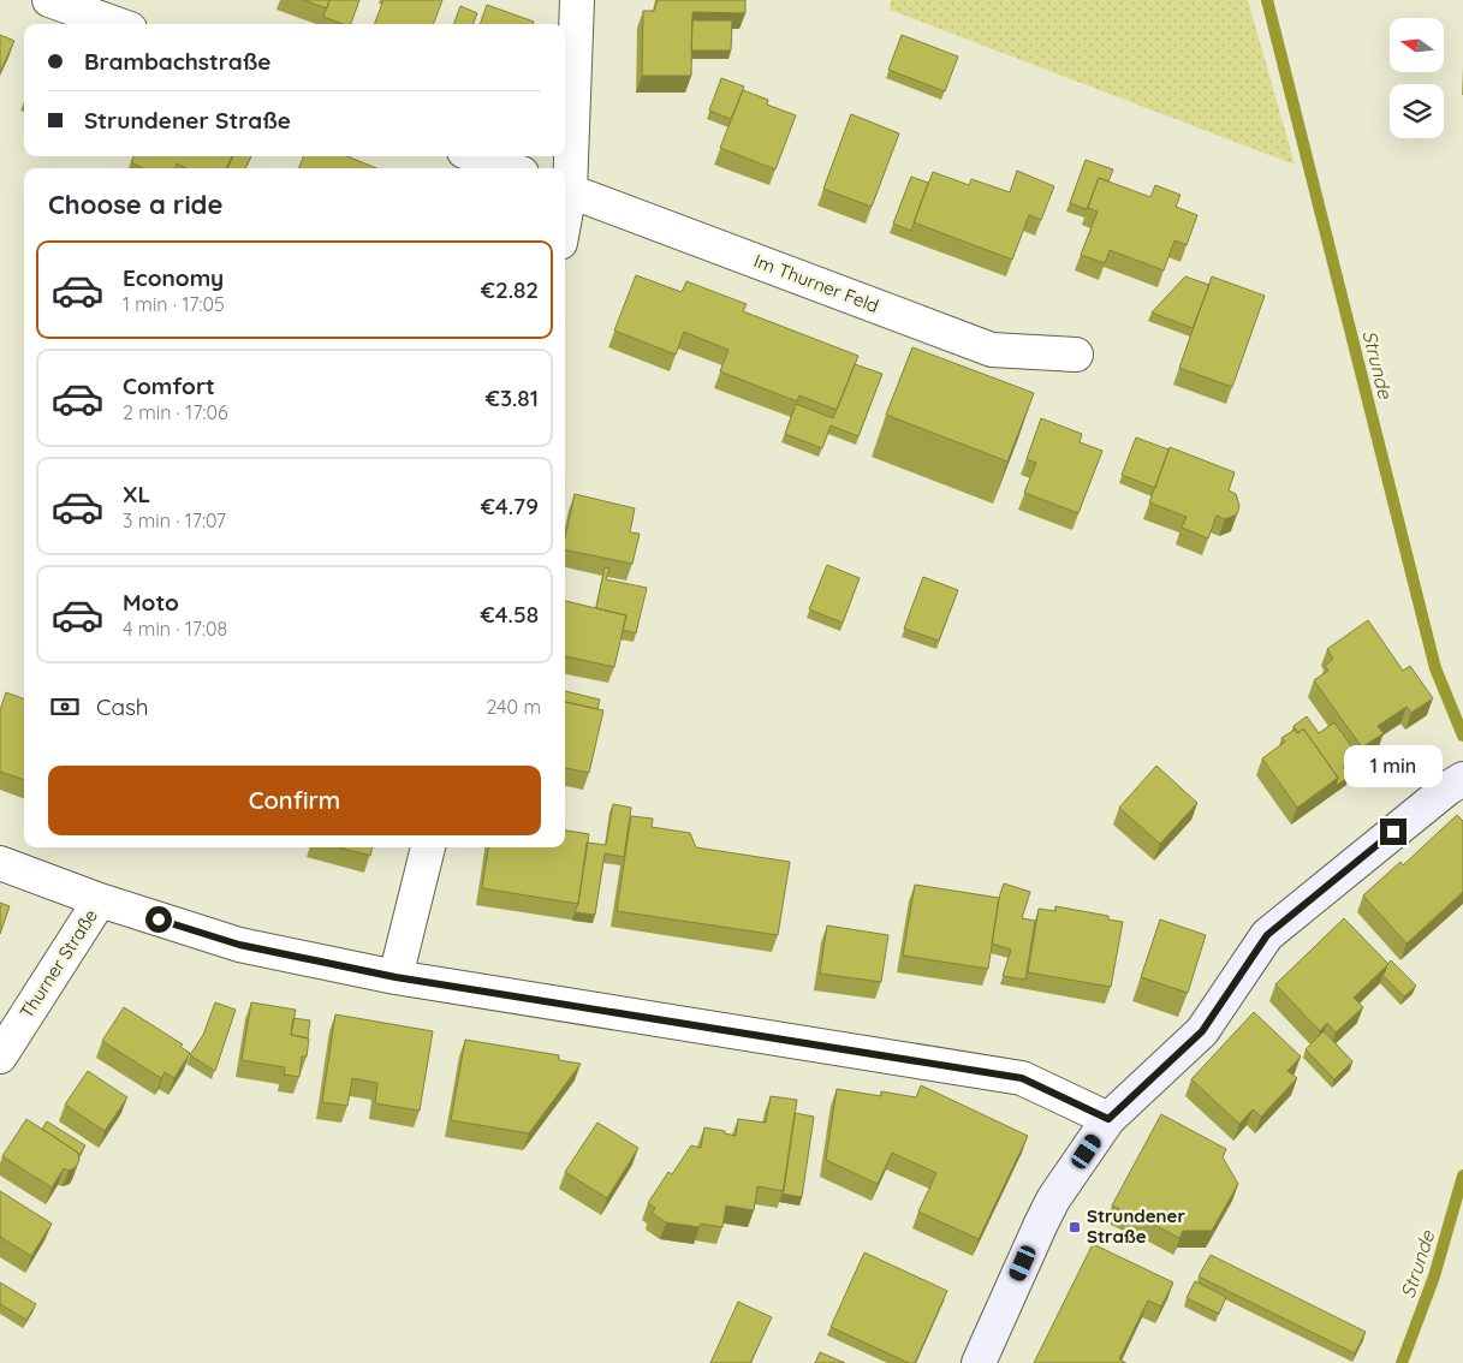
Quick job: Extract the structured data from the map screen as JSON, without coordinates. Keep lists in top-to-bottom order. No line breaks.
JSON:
{"streets":{"street":["Im Thurner Feld","Thurner Straße"]},"water":["Strunde"],"places":{"transit":["Strundener Straße"]},"north":"left","page":{"banner":["Brambachstraße","Strundener Straße"],"heading":"Choose a ride","list":[{"name":"Economy","note":"1 min · 17:05","value":"€2.82"},{"name":"Comfort","note":"2 min · 17:06","value":"€3.81"},{"name":"XL","note":"3 min · 17:07","value":"€4.79"},{"name":"Moto","note":"4 min · 17:08","value":"€4.58"}],"pay":["Cash","240 m"],"bubble":"1 min","buttons":"Confirm"}}
